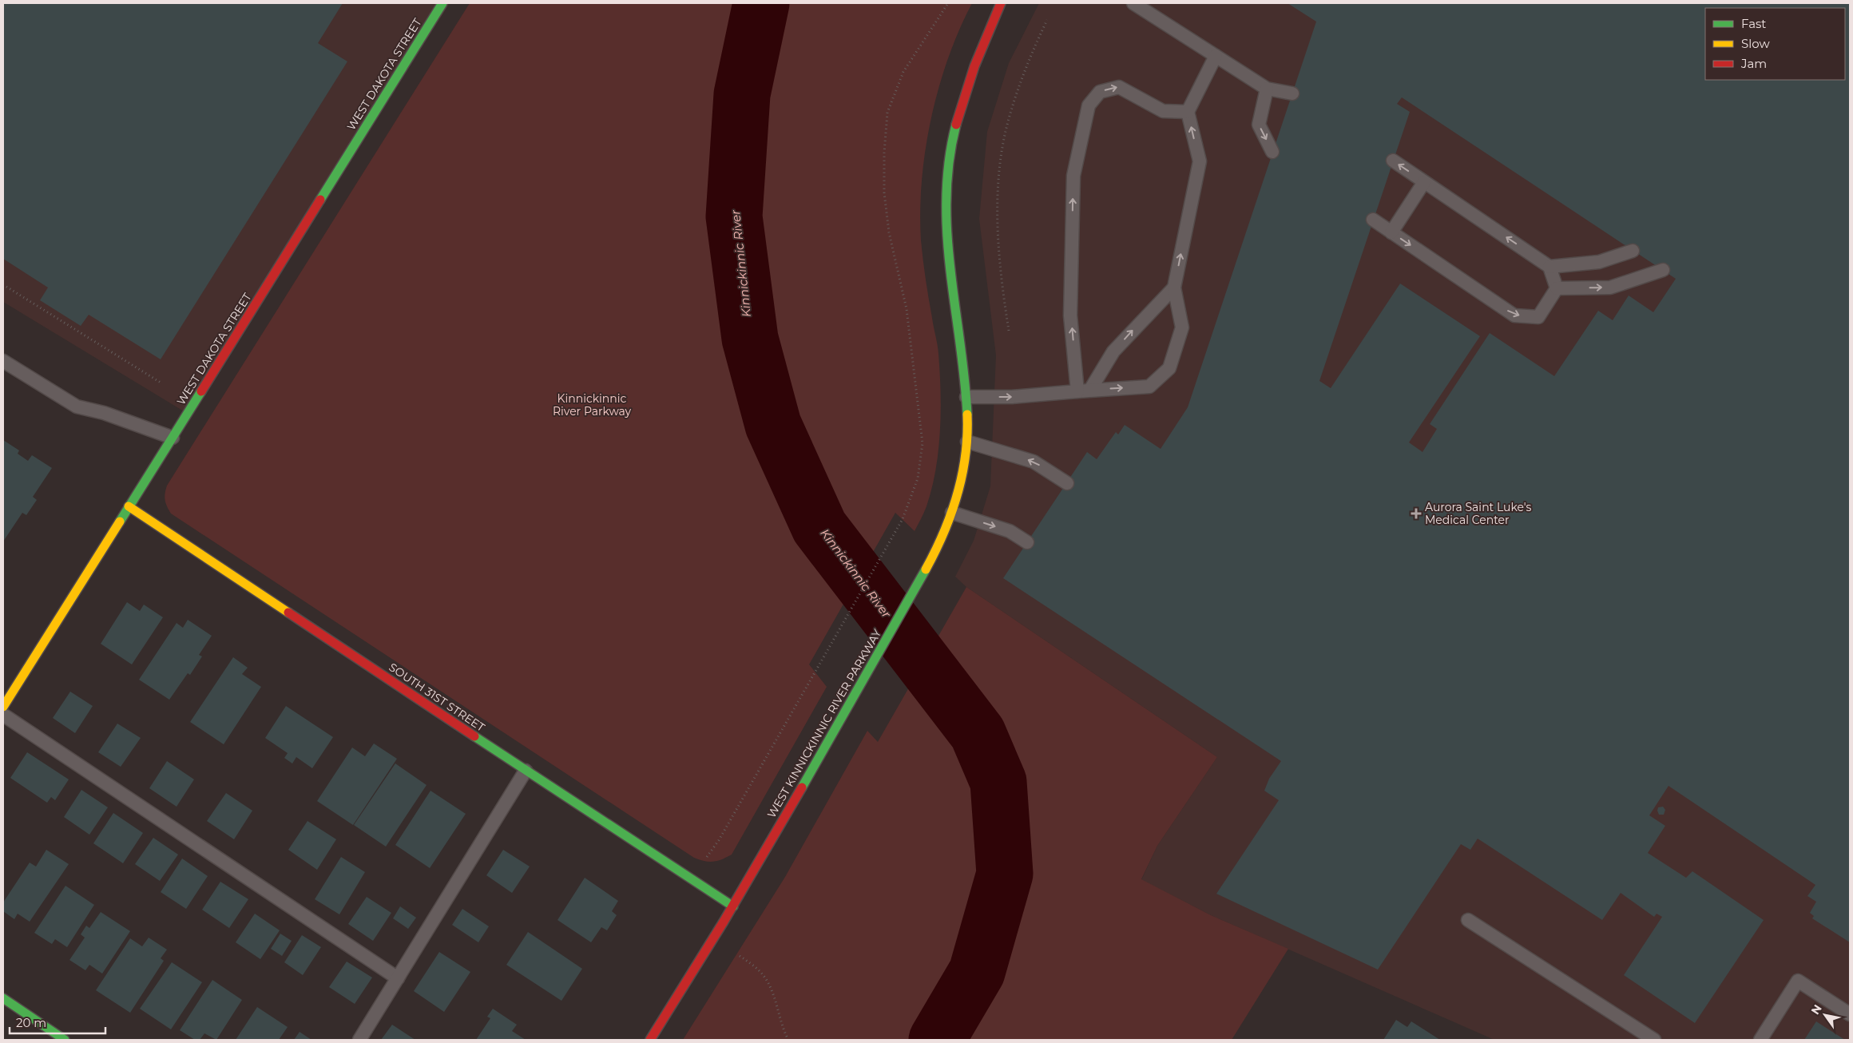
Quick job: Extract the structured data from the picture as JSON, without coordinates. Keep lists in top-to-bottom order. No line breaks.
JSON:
{"streets":{"street":["WEST DAKOTA STREET","SOUTH 31ST STREET","WEST KINNICKINNIC RIVER PARKWAY"]},"crossings":[["WEST DAKOTA STREET","SOUTH 31ST STREET"],["SOUTH 31ST STREET","WEST KINNICKINNIC RIVER PARKWAY"]],"water":["Kinnickinnic River"],"parks":["Kinnickinnic River Parkway"],"places":{"health":["Aurora Saint Luke's Medical Center"]},"legend":["Fast","Slow","Jam"],"scale_bar":"20 m","north":"top left"}
